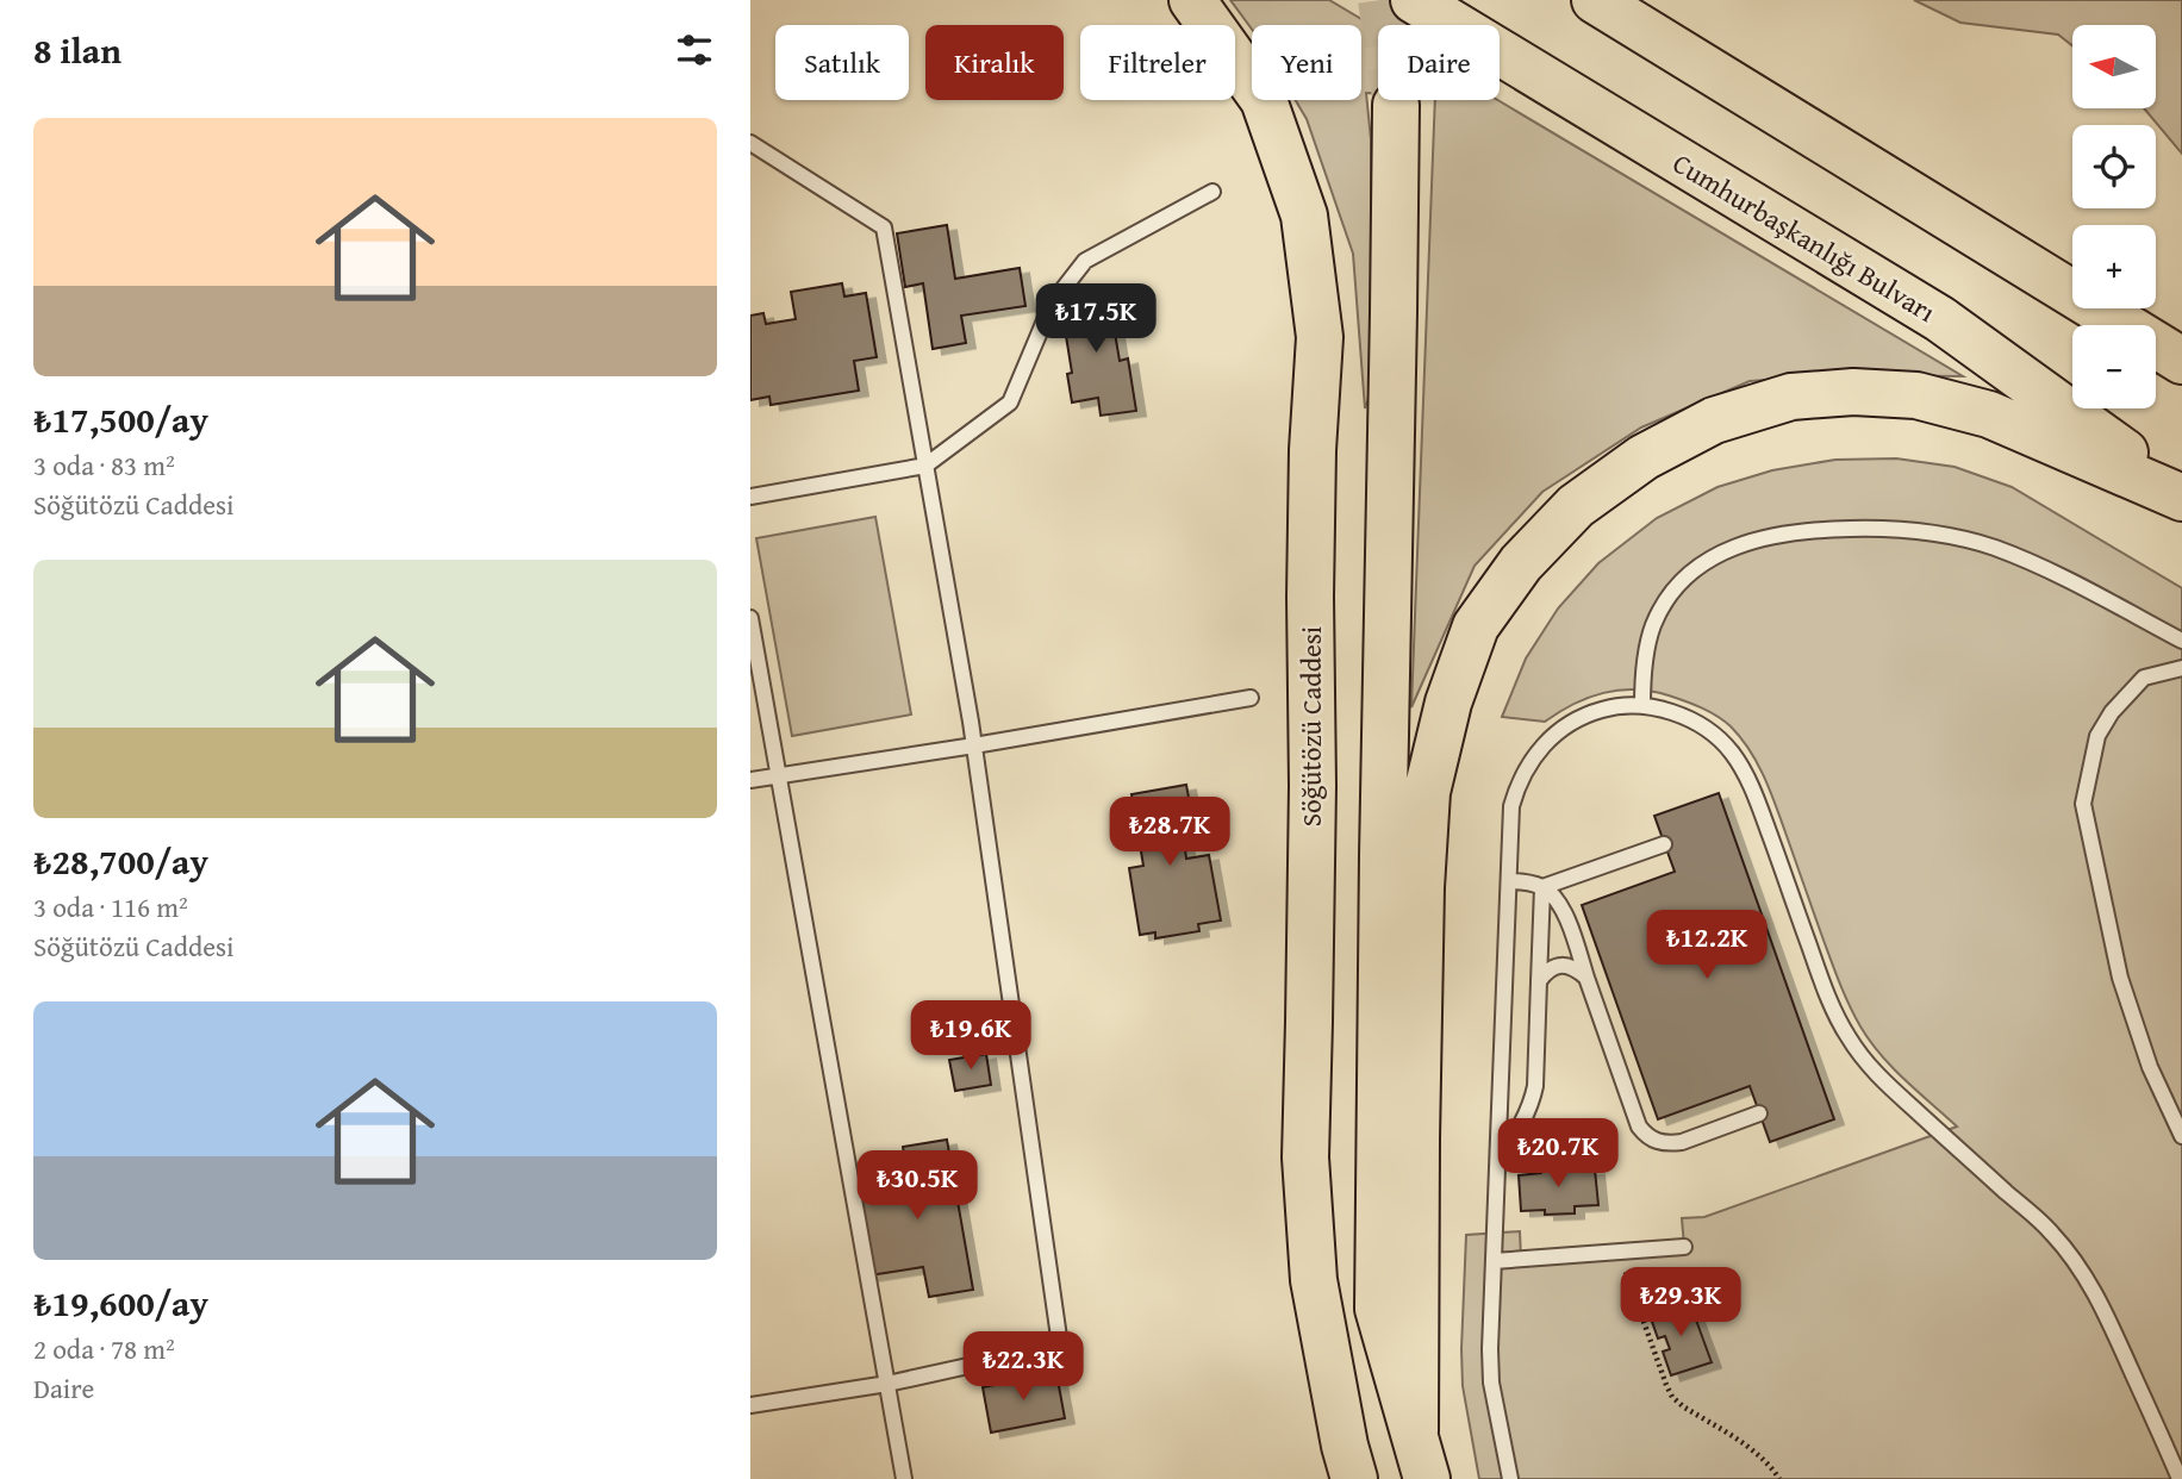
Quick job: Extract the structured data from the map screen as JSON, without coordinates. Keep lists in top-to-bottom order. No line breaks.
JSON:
{"streets":{"main road":["Cumhurbaşkanlığı Bulvarı","Söğütözü Caddesi"]},"north":"left","page":{"heading":"8 ilan","map_buttons":["+","−"],"chip":["Satılık","Kiralık","Filtreler","Yeni","Daire"],"list":[{"name":"₺17,500/ay","note":"3 oda · 83 m² · Söğütözü Caddesi"},{"name":"₺28,700/ay","note":"3 oda · 116 m² · Söğütözü Caddesi"},{"name":"₺19,600/ay","note":"2 oda · 78 m² · Daire"}],"price":["₺17.5K","₺28.7K","₺12.2K","₺19.6K","₺20.7K","₺30.5K","₺29.3K","₺22.3K"]}}
